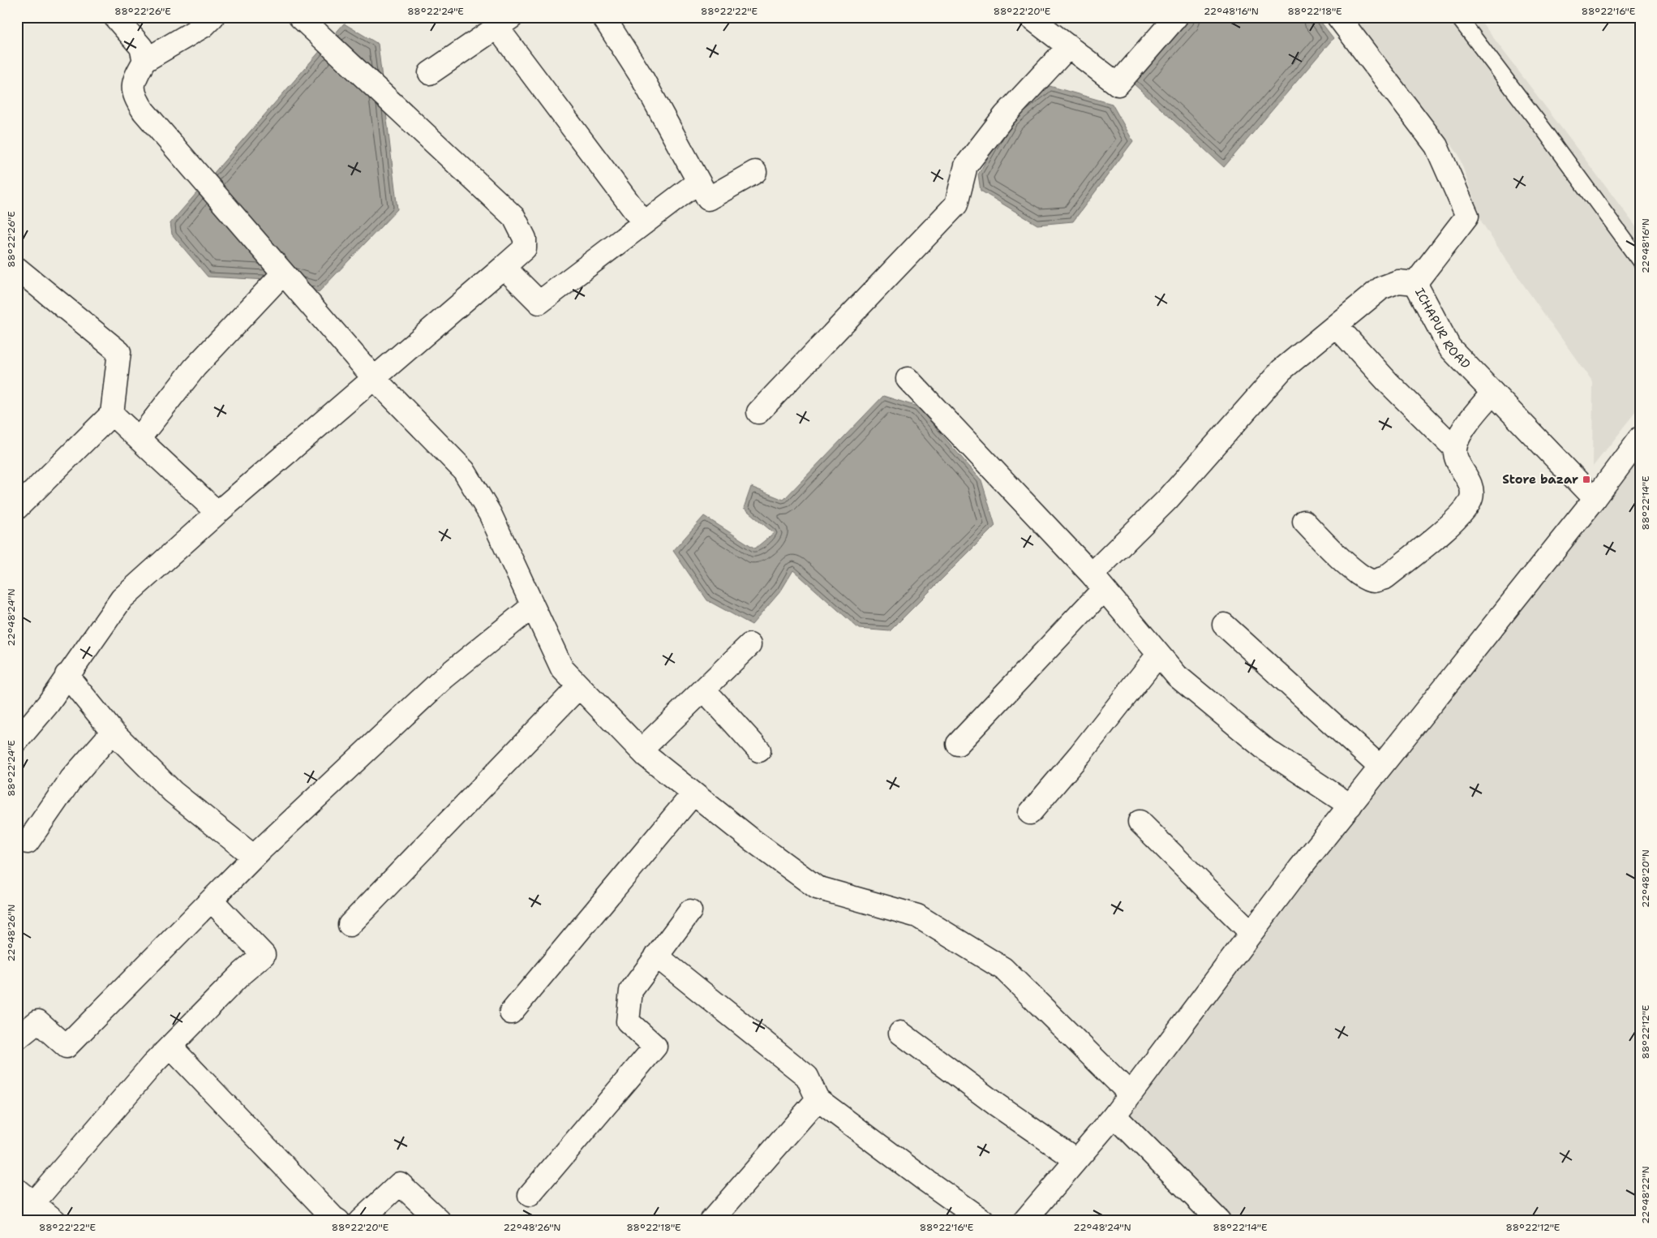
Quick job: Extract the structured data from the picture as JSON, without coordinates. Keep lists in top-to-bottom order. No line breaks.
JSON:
{"streets":{"street":["ICHAPUR ROAD"]},"places":{"transit":["Store bazar"]},"coordinates":["88°22'26\"E","88°22'24\"E","88°22'22\"E","88°22'20\"E","22°48'16\"N","88°22'18\"E","88°22'16\"E","88°22'14\"E","22°48'24\"N","22°48'20\"N","22°48'26\"N","88°22'12\"E","22°48'22\"N"]}
